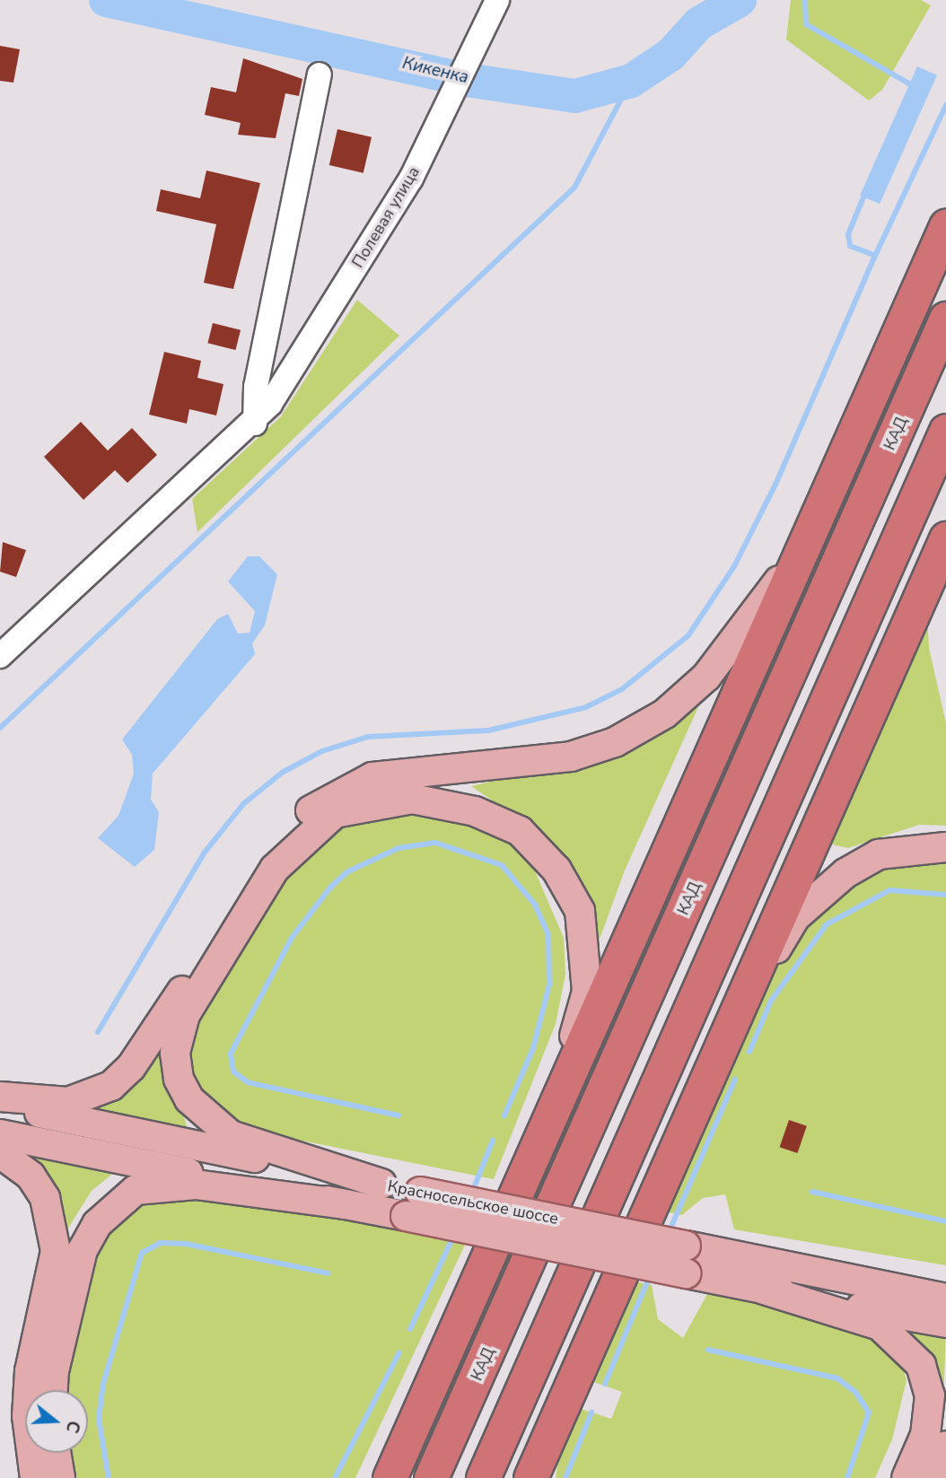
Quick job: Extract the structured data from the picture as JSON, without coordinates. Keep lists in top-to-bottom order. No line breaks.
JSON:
{"streets":{"highway":["КАД"],"main road":["Красносельское шоссе"],"street":["Полевая улица"]},"water":["Кикенка"],"north":"right"}
